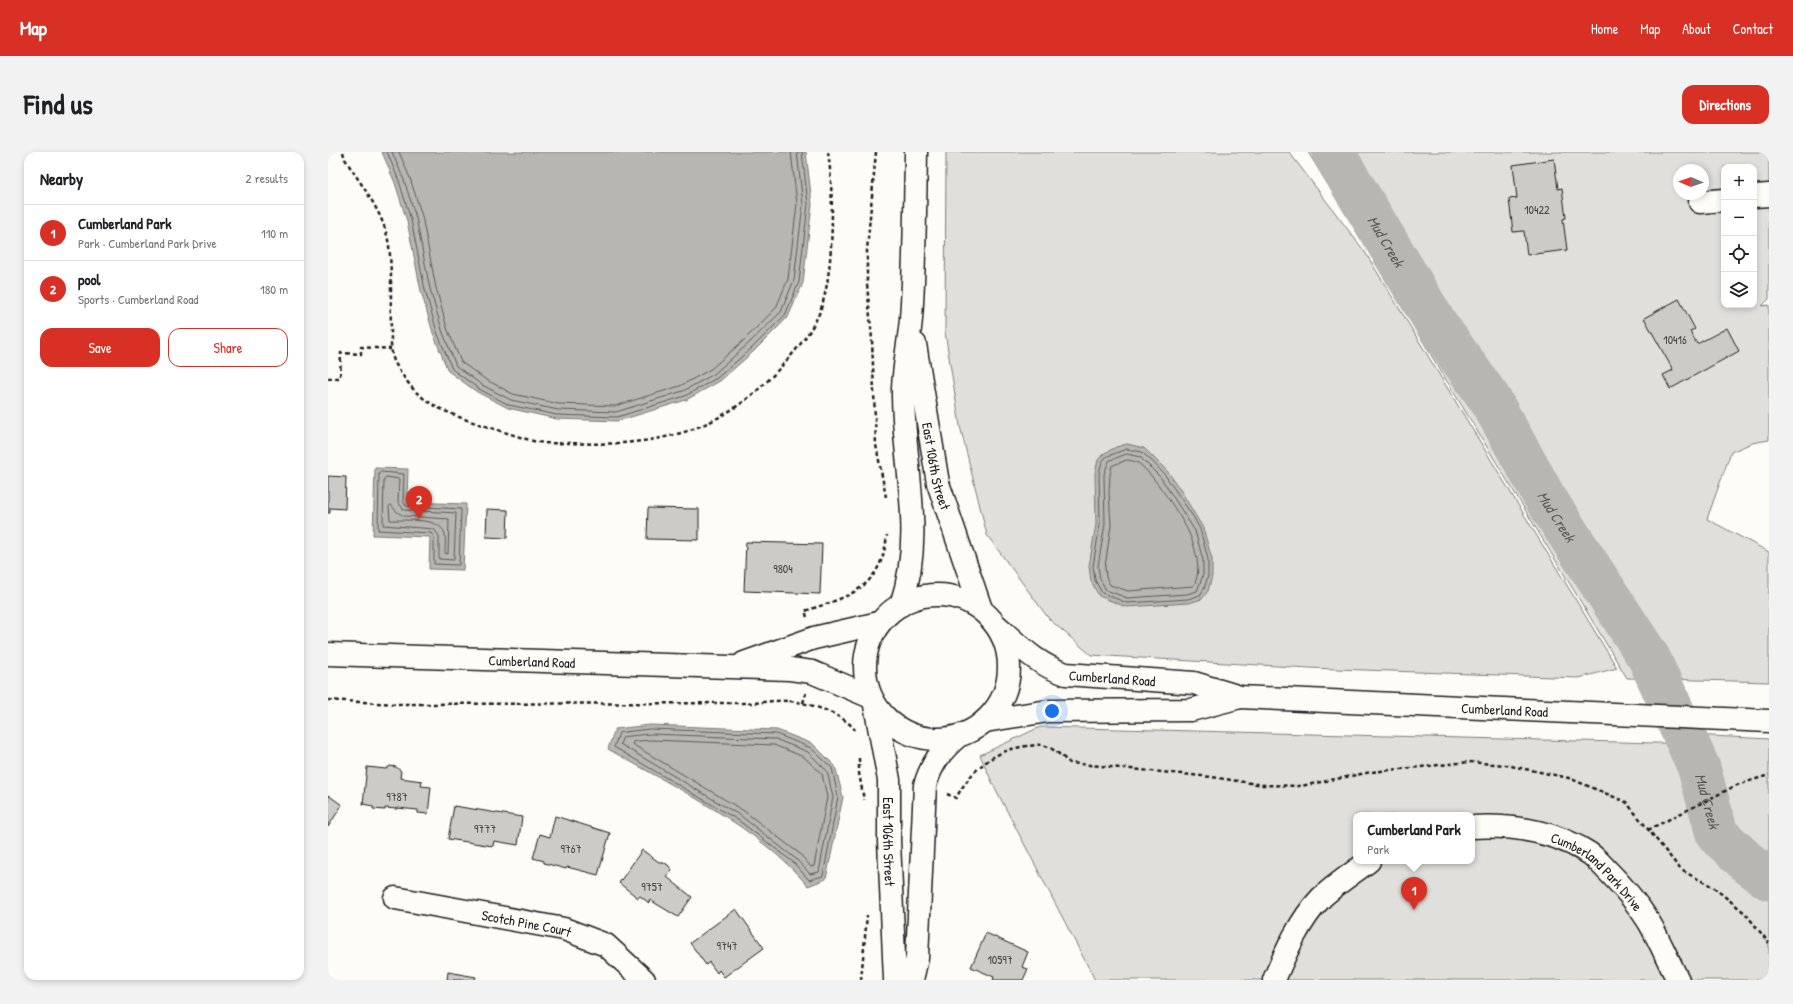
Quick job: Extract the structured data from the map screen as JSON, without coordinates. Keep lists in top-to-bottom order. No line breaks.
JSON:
{"streets":{"main road":["East 106th Street","Cumberland Road","Cumberland Park Drive","Scotch Pine Court"]},"crossings":[["East 106th Street","Cumberland Road"]],"water":["Mud Creek"],"house_numbers":["10422","10416","9804","9787","9777","9767","9757","9747","10597"],"north":"left","page":{"header":"Map","nav":["Home","Map","About","Contact"],"title":"Find us","buttons":["Directions",["Save","Share"]],"heading":["Nearby","2 results"],"map_buttons":["+","−"],"list":[{"mark":"1","name":"Cumberland Park","note":"Park · Cumberland Park Drive","value":"110 m"},{"mark":"2","name":"pool","note":"Sports · Cumberland Road","value":"180 m"}],"pins":["2","1"],"popup":["Cumberland Park","Park"]}}
